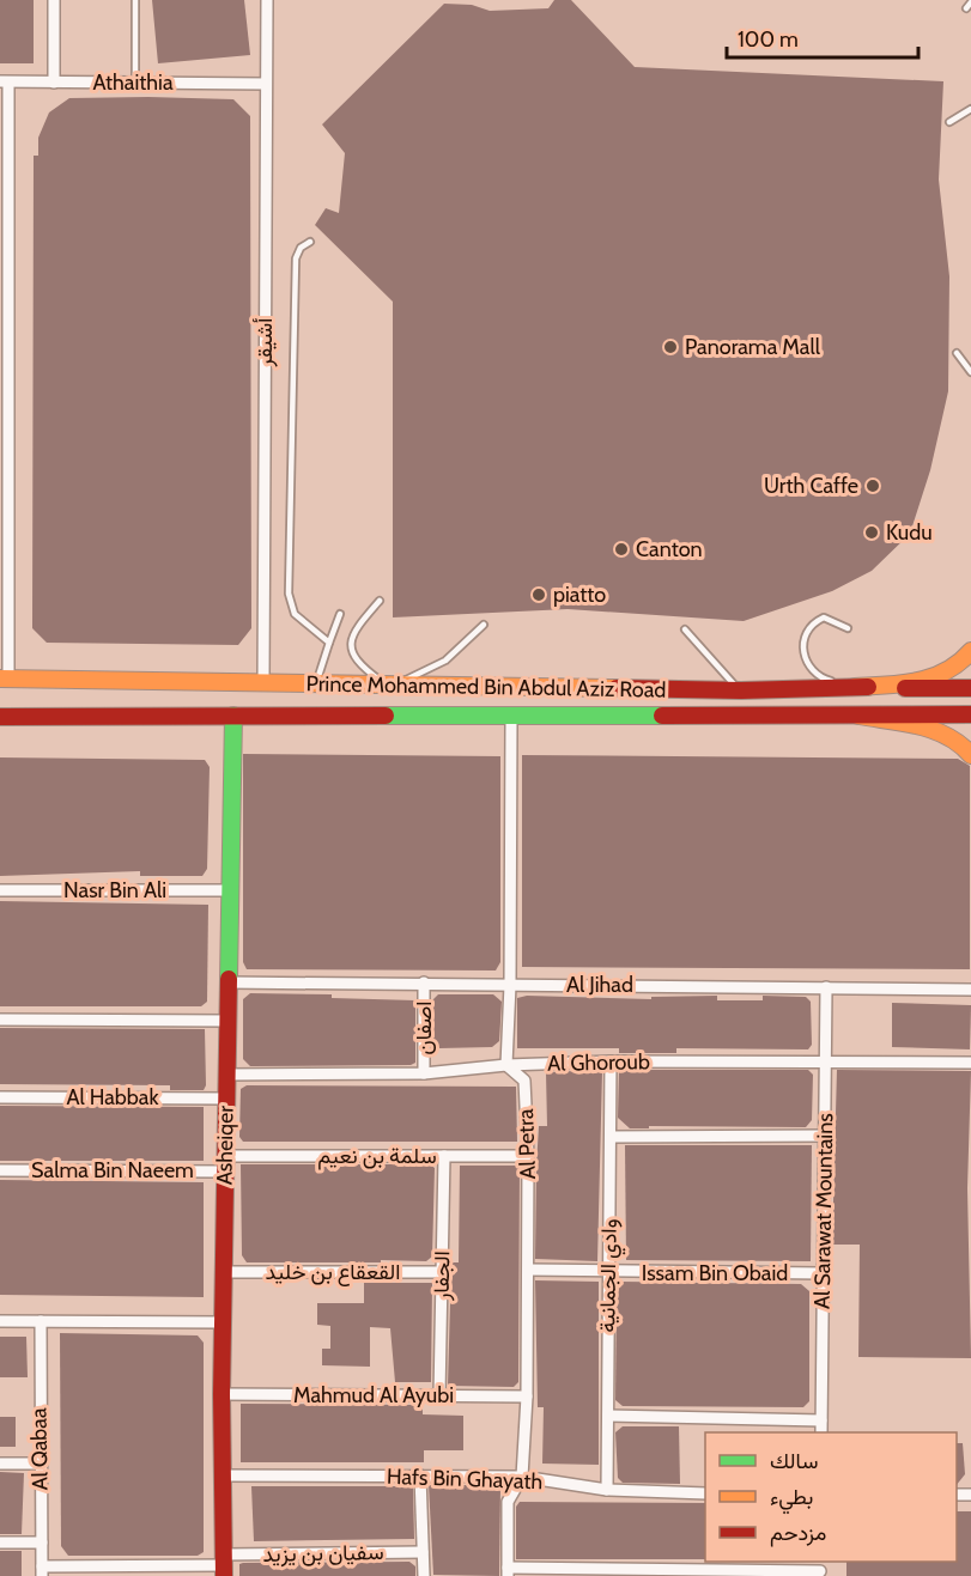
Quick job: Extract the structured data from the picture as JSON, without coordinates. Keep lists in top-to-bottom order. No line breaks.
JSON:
{"streets":{"main road":["Prince Mohammed Bin Abdul Aziz Road","Asheiqer"],"street":["Athaithia","أشيقر","Nasr Bin Ali","Al Jihad","اصفان","Al Ghoroub","Al Habbak","Al Petra","سلمة بن نعيم","Salma Bin Naeem","Al Sarawat Mountains","القعقاع بن خليد","Issam Bin Obaid","الجفار","وادي الجمانية","Mahmud Al Ayubi","Al Qabaa","Hafs Bin Ghayath","سفيان بن يزيد"]},"crossings":[["Athaithia","أشيقر"],["أشيقر","Prince Mohammed Bin Abdul Aziz Road"],["Prince Mohammed Bin Abdul Aziz Road","Asheiqer"],["Nasr Bin Ali","Asheiqer"],["Al Jihad","اصفان"],["Al Jihad","Asheiqer"],["Al Jihad","Al Sarawat Mountains"],["اصفان","Al Ghoroub"],["Al Ghoroub","Al Petra"],["Al Ghoroub","Asheiqer"],["Al Ghoroub","Al Sarawat Mountains"],["Al Ghoroub","وادي الجمانية"],["Al Habbak","Asheiqer"],["Al Petra","سلمة بن نعيم"],["Al Petra","Issam Bin Obaid"],["Al Petra","Mahmud Al Ayubi"],["Al Petra","Hafs Bin Ghayath"],["Asheiqer","سلمة بن نعيم"],["Asheiqer","Salma Bin Naeem"],["Asheiqer","القعقاع بن خليد"],["Asheiqer","Mahmud Al Ayubi"],["Asheiqer","Hafs Bin Ghayath"],["Asheiqer","سفيان بن يزيد"],["سلمة بن نعيم","Salma Bin Naeem"],["سلمة بن نعيم","الجفار"],["Al Sarawat Mountains","Issam Bin Obaid"],["القعقاع بن خليد","الجفار"],["Issam Bin Obaid","وادي الجمانية"],["الجفار","Mahmud Al Ayubi"],["وادي الجمانية","Hafs Bin Ghayath"],["Al Qabaa","سفيان بن يزيد"]],"places":["Panorama Mall","Urth Caffe","Kudu","Canton","piatto"],"legend":["سالك","بطيء","مزدحم"],"scale_bar":"100 m"}
